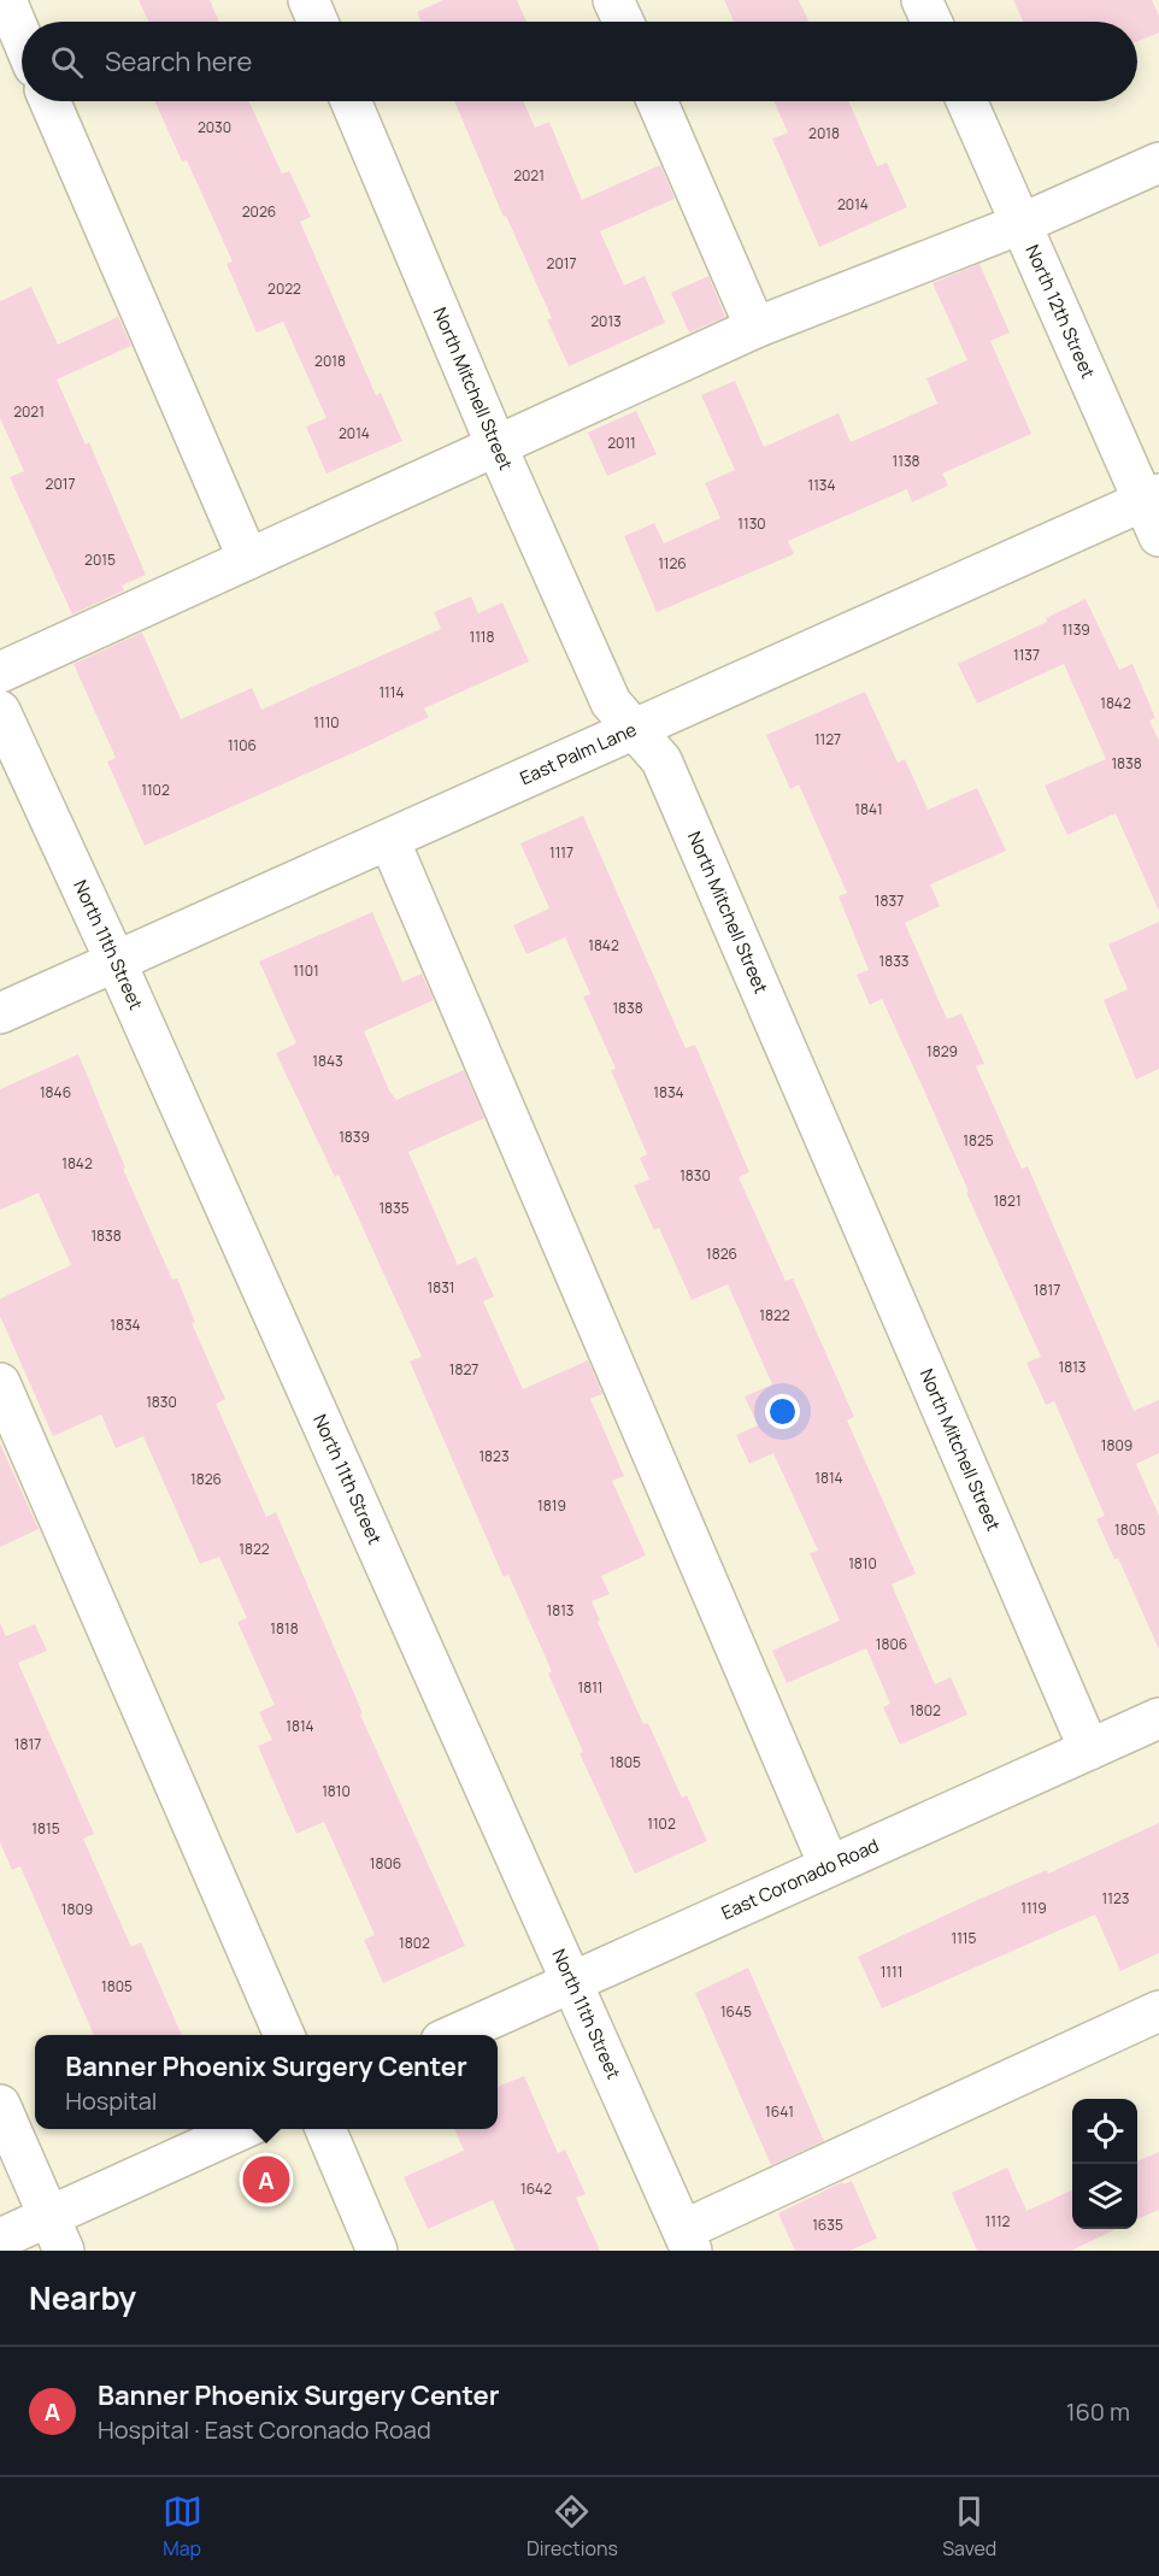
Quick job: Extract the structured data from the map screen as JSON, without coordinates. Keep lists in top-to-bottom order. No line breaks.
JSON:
{"streets":{"street":["North 12th Street","North Mitchell Street","East Palm Lane","North 11th Street","East Coronado Road"]},"crossings":[["North 12th Street","East Palm Lane"],["North Mitchell Street","East Palm Lane"],["North Mitchell Street","East Coronado Road"],["East Palm Lane","North 11th Street"],["North 11th Street","East Coronado Road"]],"house_numbers":["2030","2018","2021","2014","2026","2017","2022","2013","2018","2021","2014","2011","1138","2017","1134","1130","2015","1126","1139","1118","1137","1114","1842","1110","1127","1106","1838","1102","1841","1117","1837","1842","1833","1101","1838","1829","1843","1846","1834","1839","1825","1842","1830","1821","1835","1838","1826","1831","1817","1822","1834","1813","1827","1830","1809","1823","1814","1826","1819","1805","1822","1810","1813","1818","1806","1811","1802","1814","1817","1805","1810","1102","1815","1806","1123","1119","1809","1115","1802","1111","1805","1645","1641","1642","1112","1635"],"page":{"search":"Search here","popup":["Banner Phoenix Surgery Center","Hospital"],"pins":"A","heading":"Nearby","list":[{"mark":"A","name":"Banner Phoenix Surgery Center","note":"Hospital · East Coronado Road","value":"160 m"}],"nav":["Map","Directions","Saved"]}}
